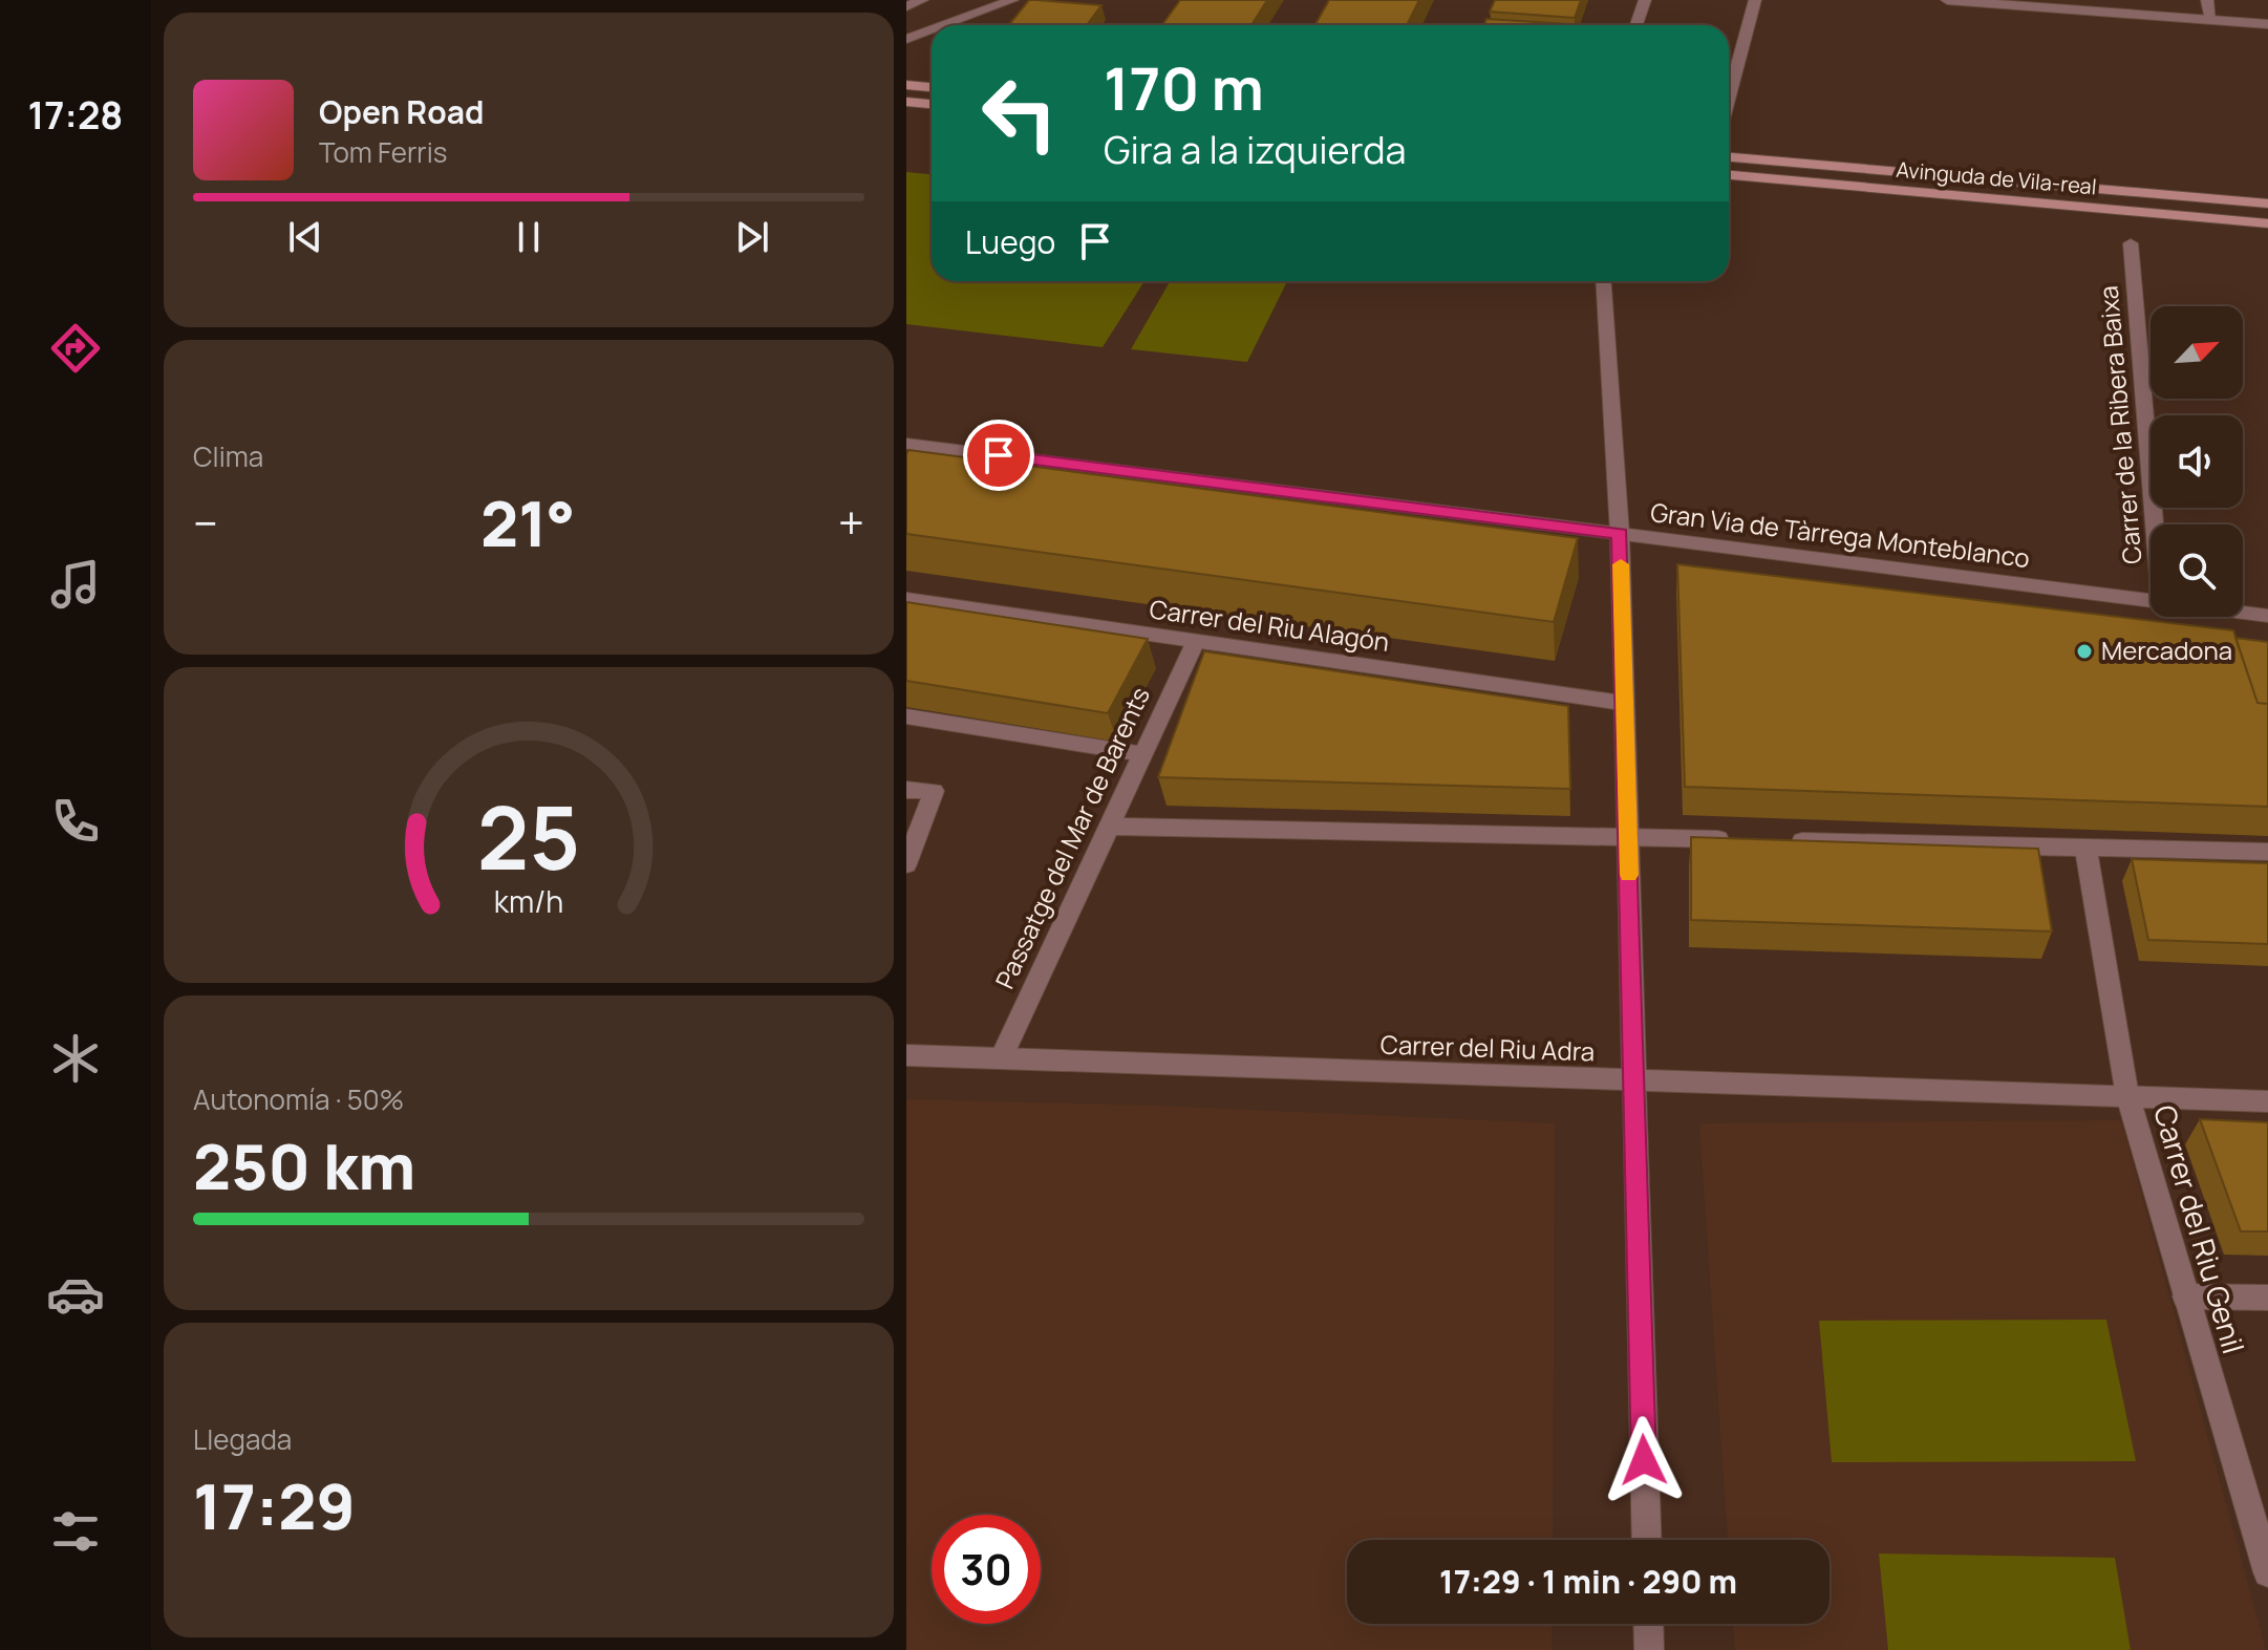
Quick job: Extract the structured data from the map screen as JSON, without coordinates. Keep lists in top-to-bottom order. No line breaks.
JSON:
{"streets":{"main road":["Avinguda de Vila-real"],"street":["Carrer de la Ribera Baixa","Gran Via de Tàrrega Monteblanco","Carrer del Riu Alagón","Passatge del Mar de Barents","Carrer del Riu Adra","Carrer del Riu Genil"]},"crossings":[["Carrer del Riu Alagón","Passatge del Mar de Barents"],["Passatge del Mar de Barents","Carrer del Riu Adra"],["Carrer del Riu Adra","Carrer del Riu Genil"]],"places":["Mercadona"],"north":"top right","page":{"tabs":"17:28","turn":["170 m","Gira a la izquierda"],"song":["Open Road","Tom Ferris"],"then":"Luego","tile":["Clima",["Autonomía · 50%","250 km"],["Llegada","17:29"]],"heat":["−","21°","+"],"limit":"30","trip":"17:29 · 1 min · 290 m","gauge":["25","km/h"]}}
